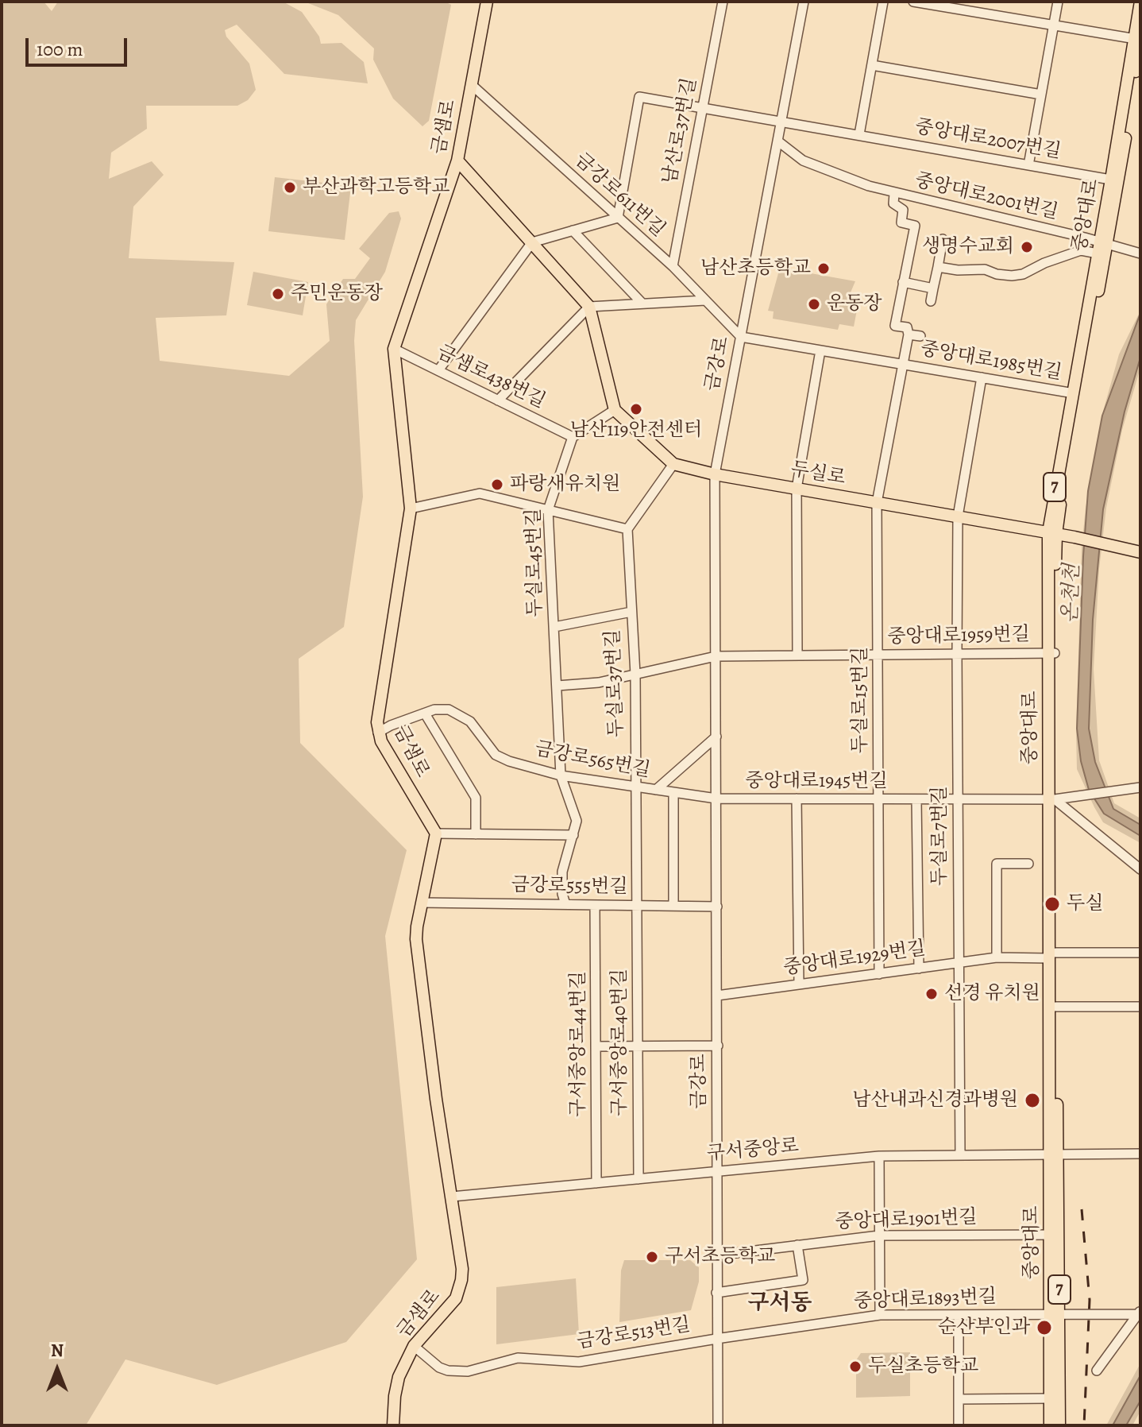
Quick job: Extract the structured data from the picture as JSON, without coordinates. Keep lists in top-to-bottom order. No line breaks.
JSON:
{"streets":{"main road":["금샘로","중앙대로","두실로","7"],"street":["남산로37번길","중앙대로2007번길","금강로611번길","중앙대로2001번길","중앙대로1985번길","금강로","금샘로438번길","두실로45번길","중앙대로1959번길","두실로37번길","두실로15번길","금강로565번길","중앙대로1945번길","두실로7번길","금강로555번길","중앙대로1929번길","구서중앙로40번길","구서중앙로44번길","구서중앙로","중앙대로1901번길","중앙대로1893번길","금강로513번길"]},"crossings":[["금샘로","금강로611번길"],["금샘로","금샘로438번길"],["금샘로","금강로565번길"],["금샘로","금강로555번길"],["금샘로","구서중앙로"],["금샘로","금강로513번길"],["남산로37번길","중앙대로2007번길"],["남산로37번길","금강로611번길"],["중앙대로2007번길","금강로611번길"],["중앙대로2007번길","중앙대로"],["중앙대로2007번길","금강로"],["금강로611번길","중앙대로1985번길"],["금강로611번길","금강로"],["중앙대로2001번길","중앙대로"],["중앙대로2001번길","중앙대로1985번길"],["중앙대로2001번길","금강로"],["중앙대로","중앙대로1985번길"],["중앙대로","두실로"],["중앙대로","중앙대로1959번길"],["중앙대로","중앙대로1945번길"],["중앙대로","중앙대로1929번길"],["중앙대로","구서중앙로"],["중앙대로","중앙대로1901번길"],["중앙대로","중앙대로1893번길"],["중앙대로1985번길","금강로"],["중앙대로1985번길","두실로15번길"],["중앙대로1985번길","두실로7번길"],["금강로","두실로"],["금강로","중앙대로1959번길"],["금강로","금강로565번길"],["금강로","중앙대로1945번길"],["금강로","금강로555번길"],["금강로","중앙대로1929번길"],["금강로","구서중앙로"],["금강로","중앙대로1901번길"],["금강로","중앙대로1893번길"],["금강로","금강로513번길"],["금샘로438번길","두실로45번길"],["두실로","두실로15번길"],["두실로","두실로7번길"],["두실로45번길","중앙대로1959번길"],["두실로45번길","두실로37번길"],["두실로45번길","금강로565번길"],["두실로45번길","금강로555번길"],["중앙대로1959번길","두실로37번길"],["중앙대로1959번길","두실로15번길"],["중앙대로1959번길","두실로7번길"],["두실로37번길","금강로565번길"],["두실로37번길","금강로555번길"],["두실로37번길","구서중앙로40번길"],["두실로15번길","중앙대로1945번길"],["두실로15번길","중앙대로1929번길"],["금강로565번길","중앙대로1945번길"],["금강로565번길","금강로555번길"],["중앙대로1945번길","두실로7번길"],["두실로7번길","중앙대로1929번길"],["두실로7번길","구서중앙로"],["금강로555번길","구서중앙로40번길"],["금강로555번길","구서중앙로44번길"],["구서중앙로40번길","구서중앙로"],["구서중앙로44번길","구서중앙로"],["중앙대로1893번길","금강로513번길"]],"districts":["구서동"],"water":["온천천"],"places":["부산과학고등학교","생명수교회","남산초등학교","주민운동장","운동장","남산119안전센터","파랑새유치원","두실","선경 유치원","남산내과신경과병원","구서초등학교","순산부인과","두실초등학교"],"scale_bar":"100 m","north":"top"}
